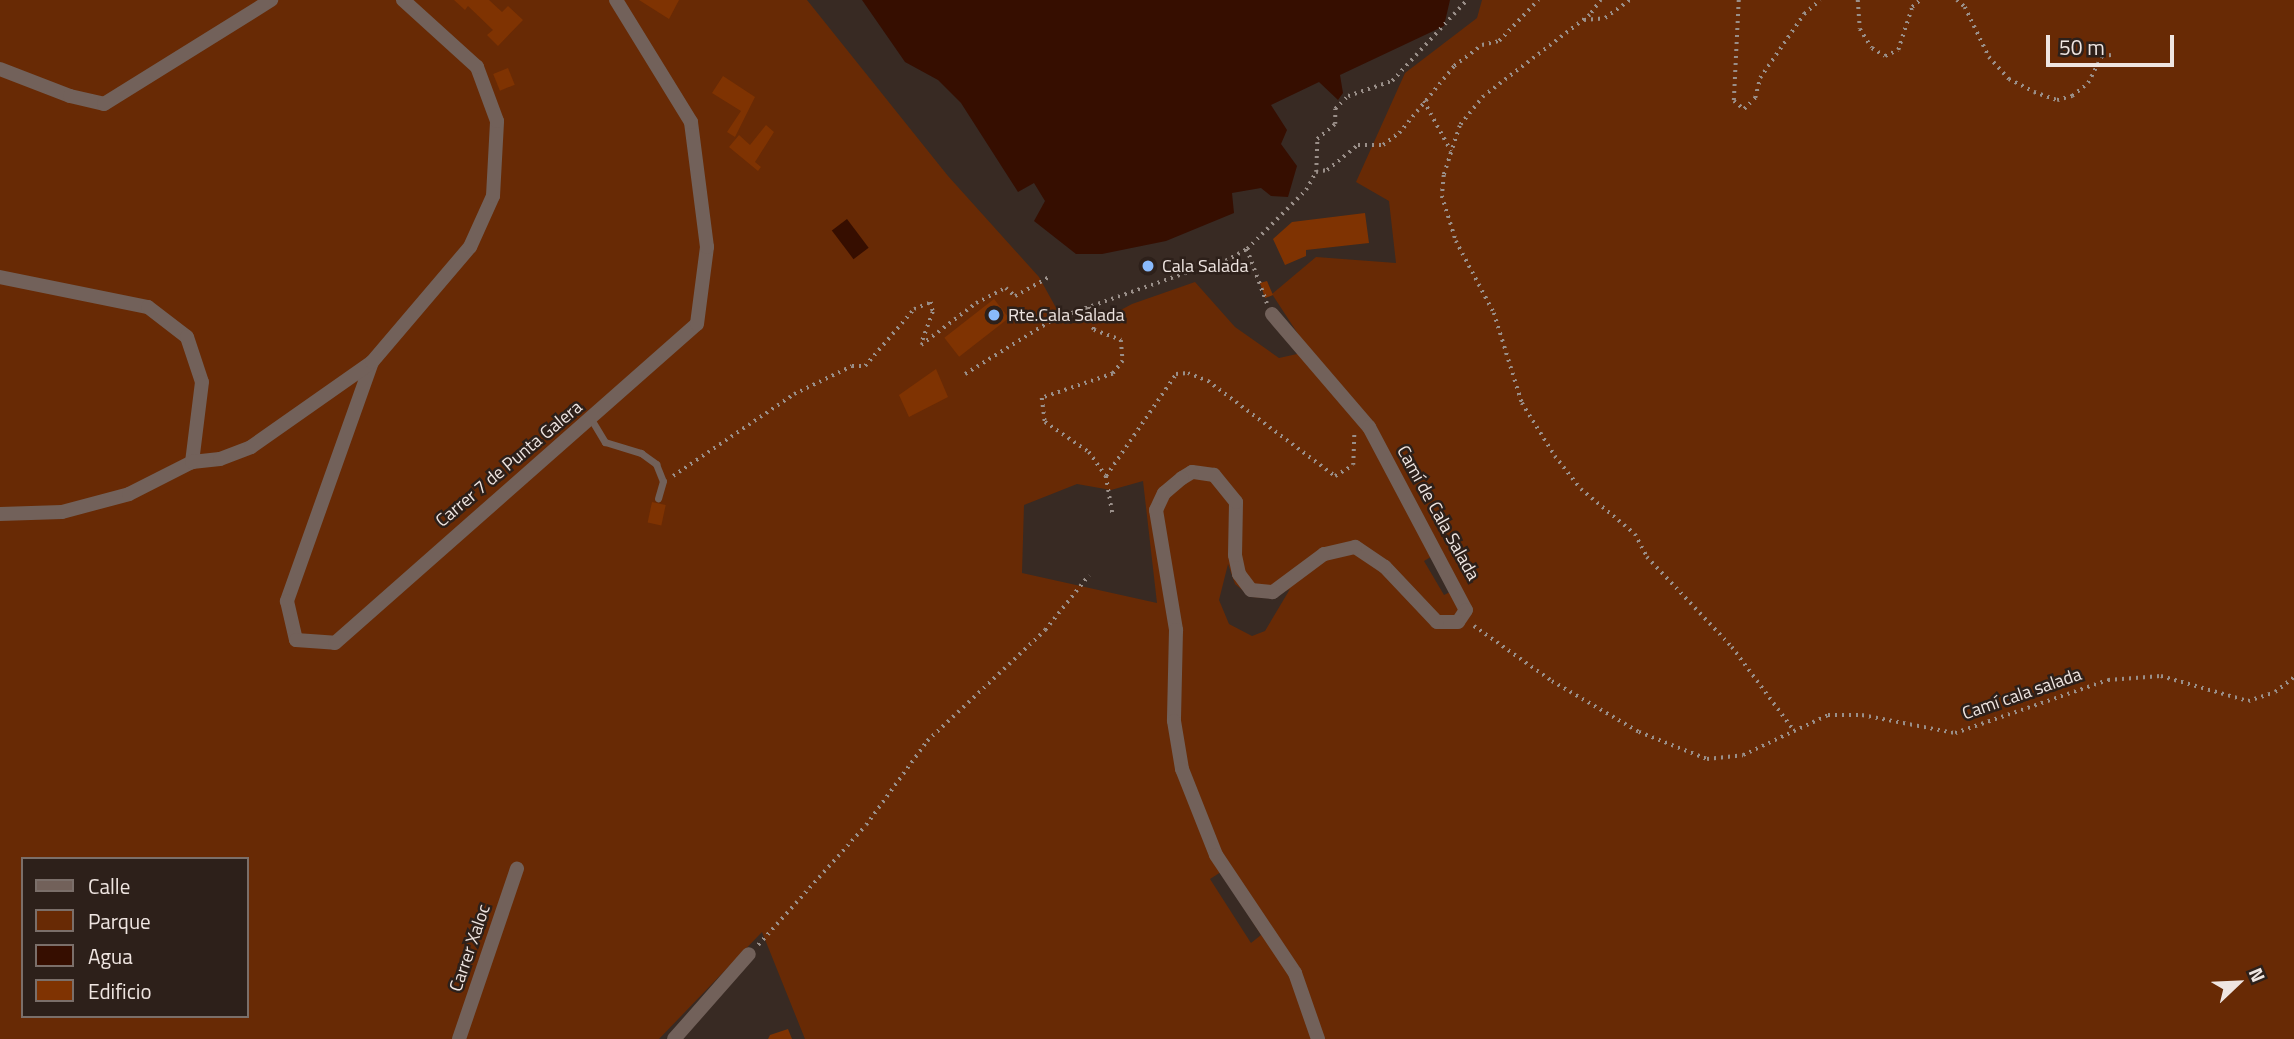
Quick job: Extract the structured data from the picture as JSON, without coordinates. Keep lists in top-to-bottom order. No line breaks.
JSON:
{"streets":{"street":["Carrer 7 de Punta Galera","Camí de Cala Salada","Carrer Xaloc"],"path":["Camí cala salada"]},"crossings":[["Camí de Cala Salada","Camí cala salada"]],"places":["Cala Salada","Rte.Cala Salada"],"legend":["Calle","Parque","Agua","Edificio"],"scale_bar":"50 m","north":"top right"}
